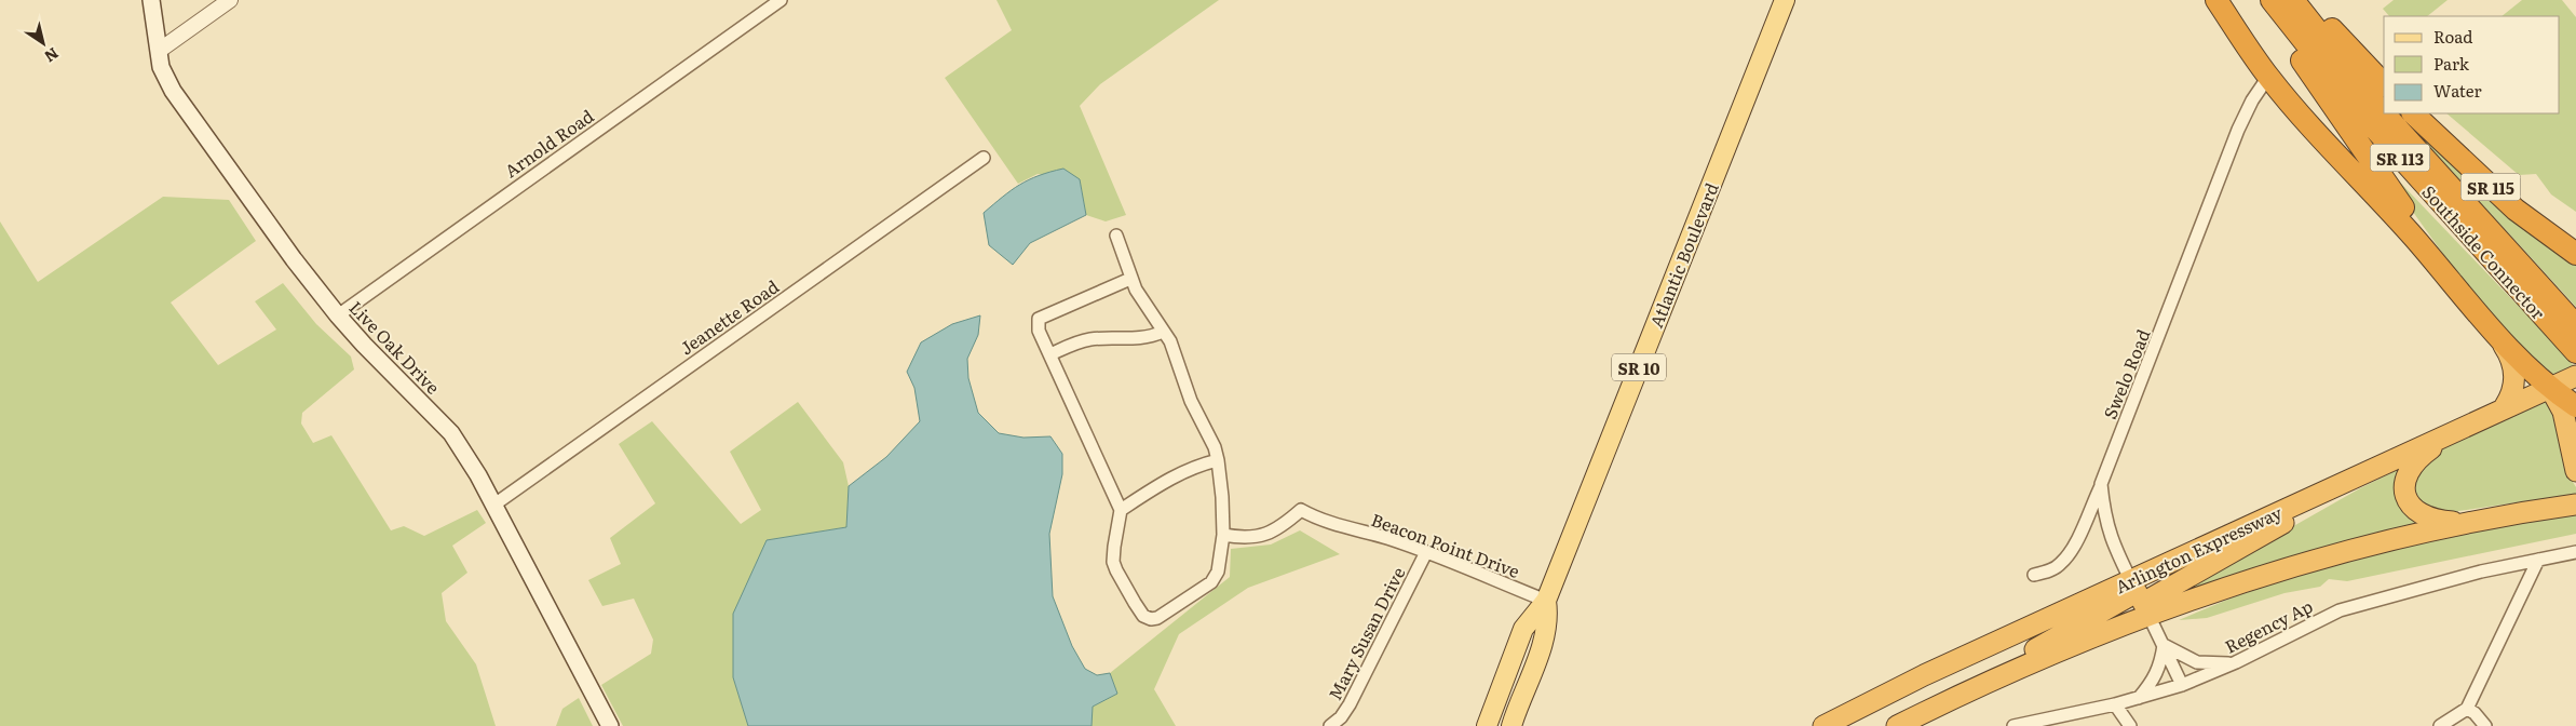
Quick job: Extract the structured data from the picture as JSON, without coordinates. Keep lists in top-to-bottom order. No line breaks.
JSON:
{"streets":{"highway":["SR 113","SR 115","Southside Connector","Arlington Expressway"],"main road":["Atlantic Boulevard","Live Oak Drive","SR 10"],"street":["Arnold Road","Jeanette Road","Swelo Road","Beacon Point Drive","Regency Ap","Mary Susan Drive"]},"crossings":[["Arnold Road","Live Oak Drive"],["Atlantic Boulevard","Beacon Point Drive"],["Jeanette Road","Live Oak Drive"],["Swelo Road","Arlington Expressway"],["Swelo Road","Regency Ap"],["Beacon Point Drive","Mary Susan Drive"]],"legend":["Road","Park","Water"],"north":"bottom right"}
